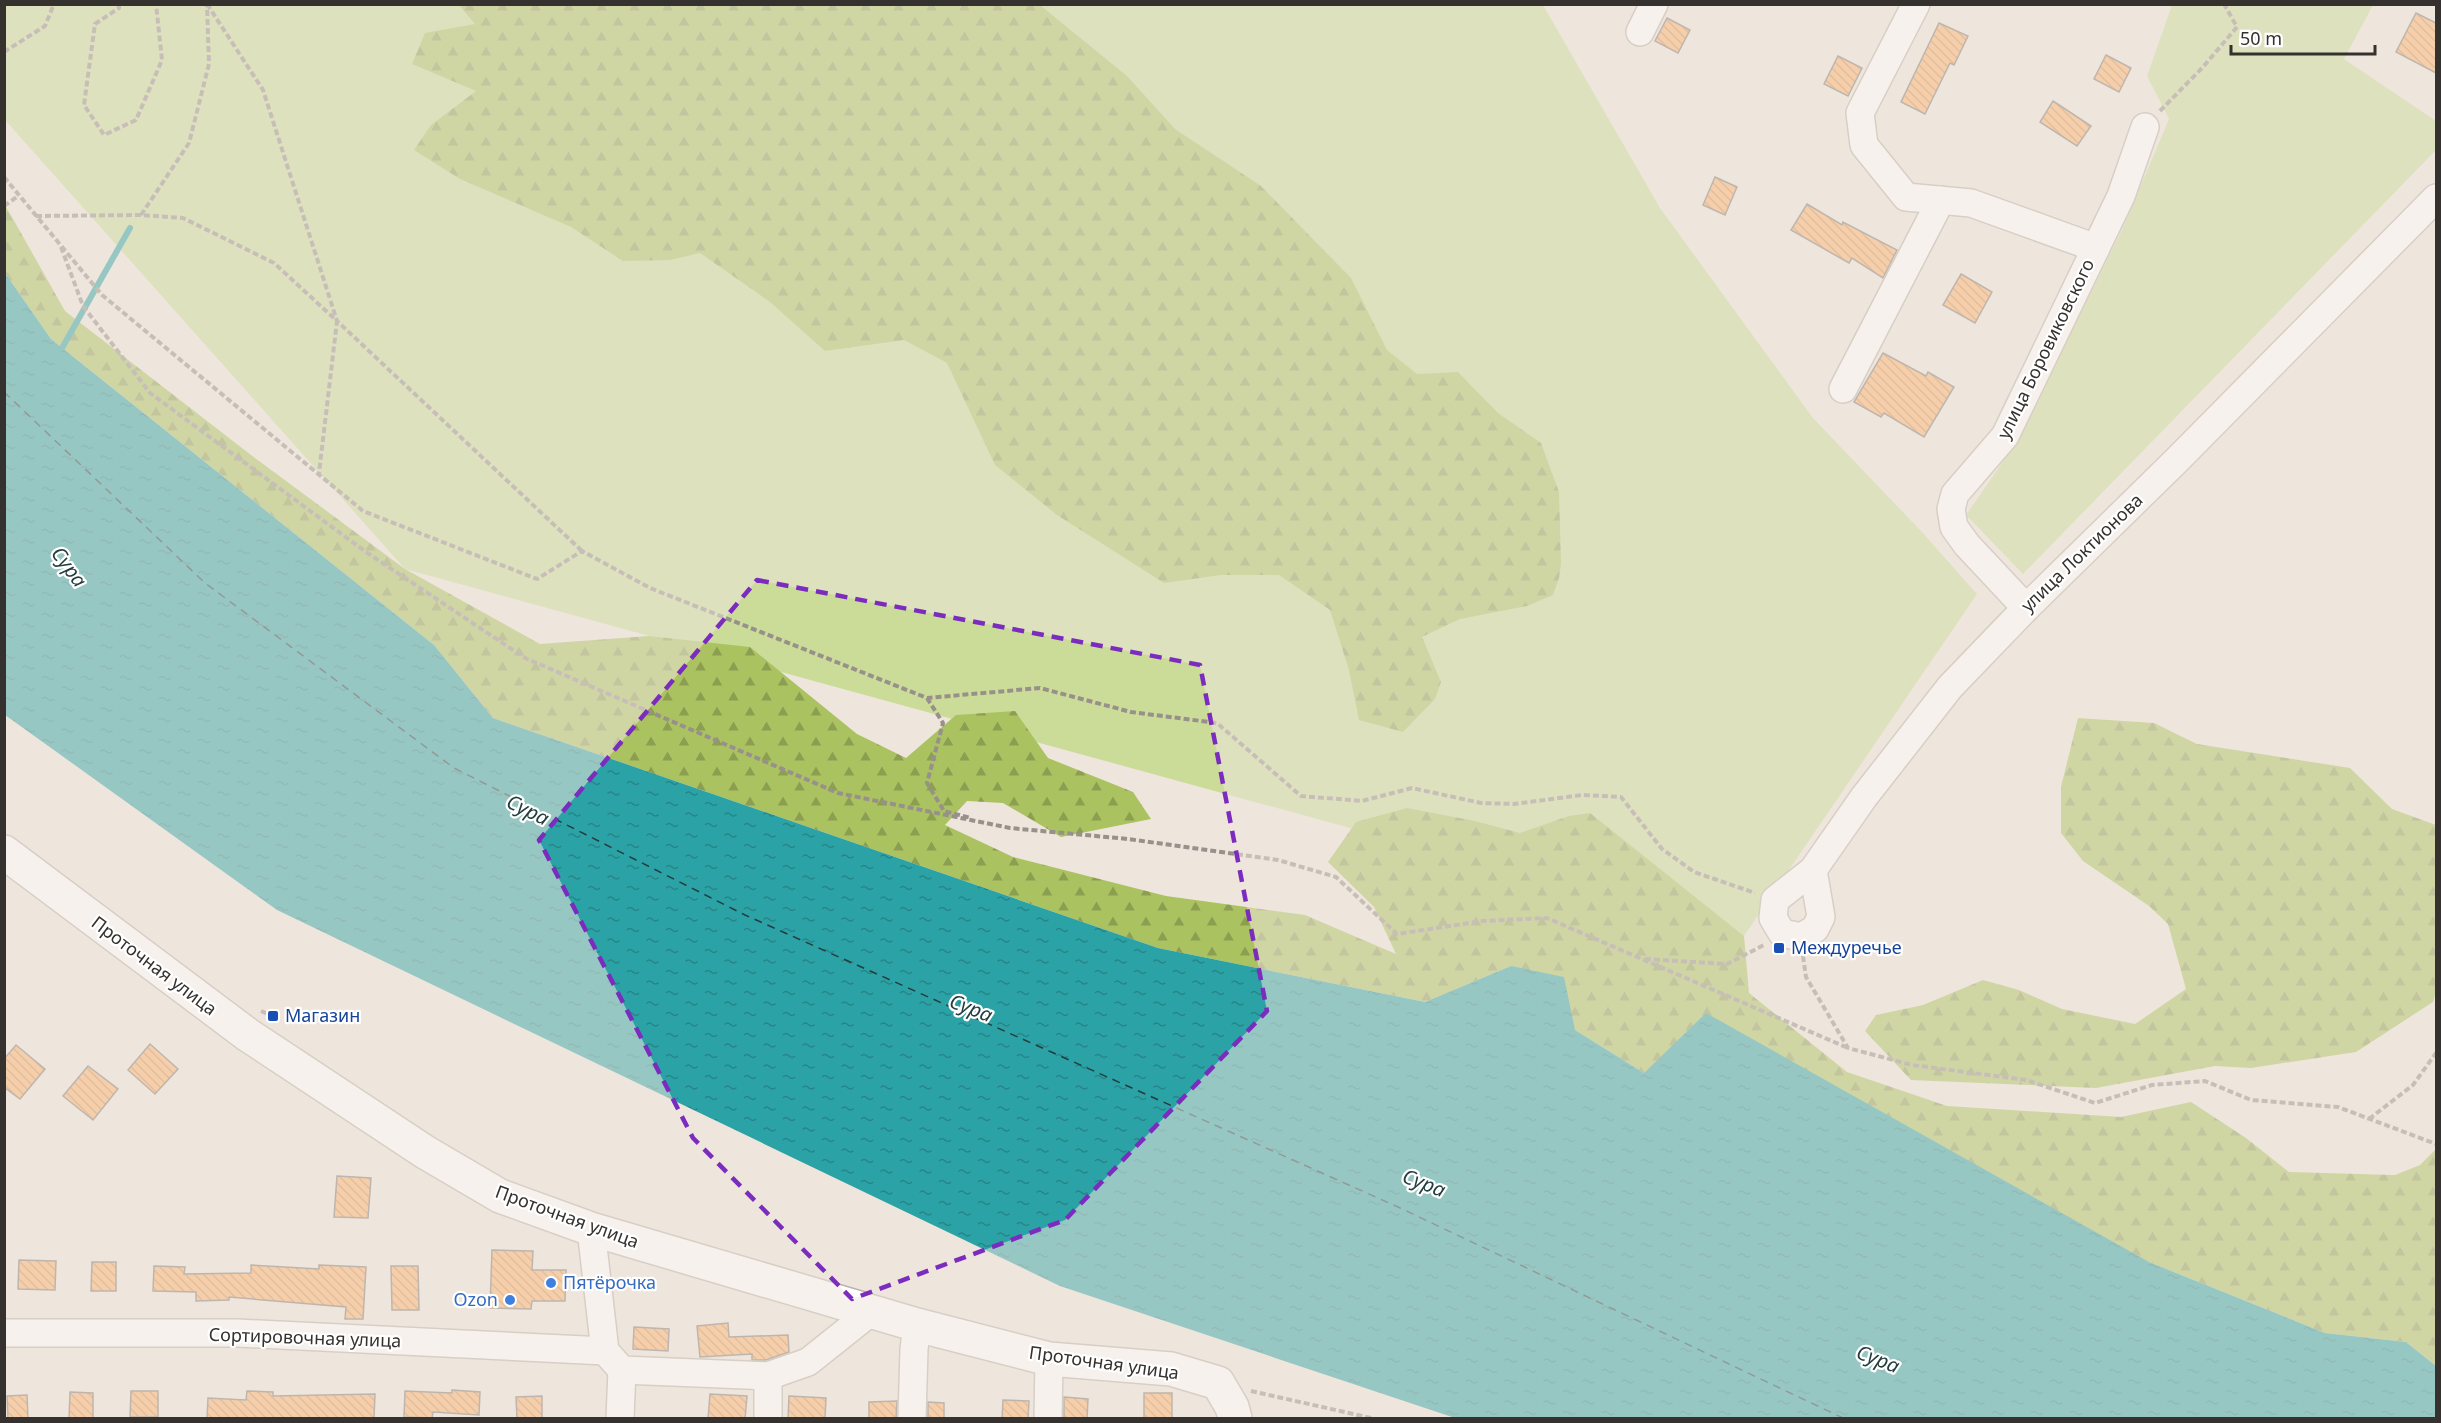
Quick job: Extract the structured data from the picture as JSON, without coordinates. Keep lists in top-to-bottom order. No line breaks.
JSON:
{"streets":{"main road":["Проточная улица"],"street":["улица Боровиковского","улица Локтионова","Сортировочная улица"]},"crossings":[["улица Боровиковского","улица Локтионова"]],"water":["Сура"],"places":{"transit":["Междуречье","Магазин"],"other":["Пятёрочка","Ozon"]},"scale_bar":"50 m"}
